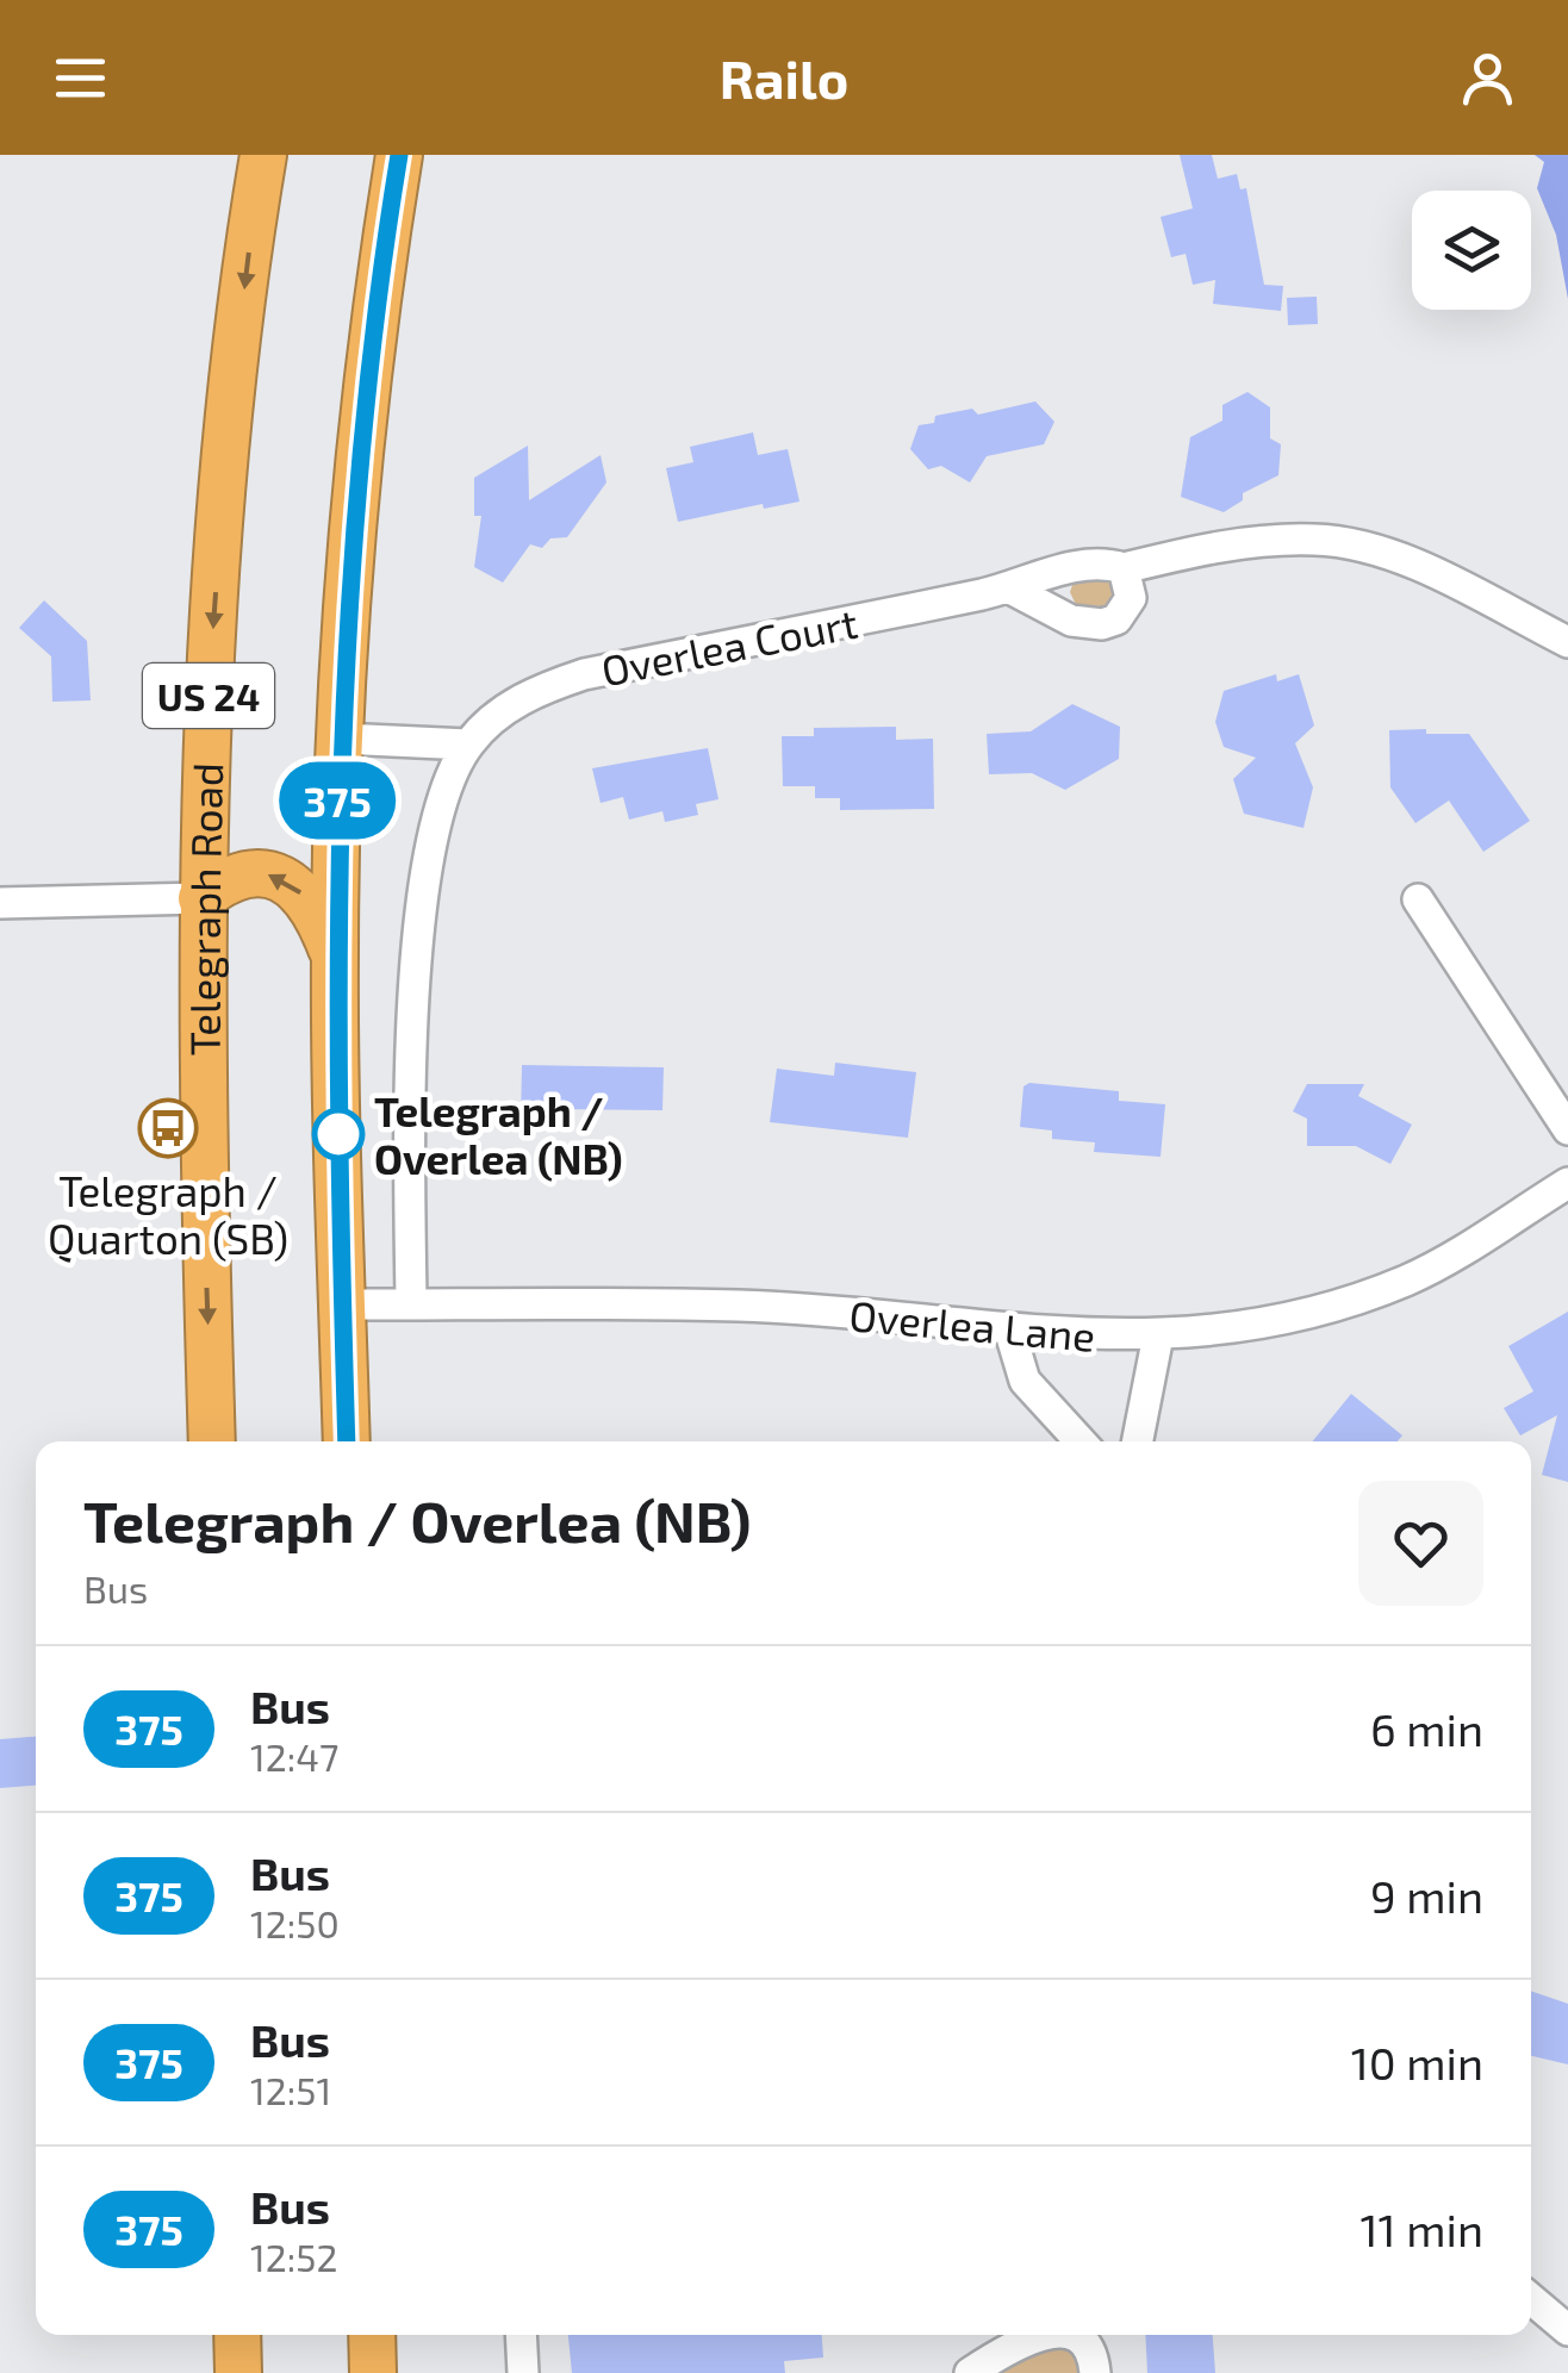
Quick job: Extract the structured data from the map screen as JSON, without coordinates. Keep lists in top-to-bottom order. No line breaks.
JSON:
{"streets":{"highway":["US 24","Telegraph Road"],"street":["Overlea Court","Overlea Lane"]},"crossings":[["Overlea Court","Overlea Lane"]],"places":{"bus stop":["Telegraph / Quarton (SB)"],"other":["Telegraph / Overlea (NB)"]},"lines":["bus line 375"],"page":{"header":"Railo","on_map":"375","heading":["Telegraph / Overlea (NB)","Bus"],"list":[{"mark":"375","name":"Bus","note":"12:47","value":"6 min"},{"mark":"375","name":"Bus","note":"12:50","value":"9 min"},{"mark":"375","name":"Bus","note":"12:51","value":"10 min"},{"mark":"375","name":"Bus","note":"12:52","value":"11 min"}]}}
